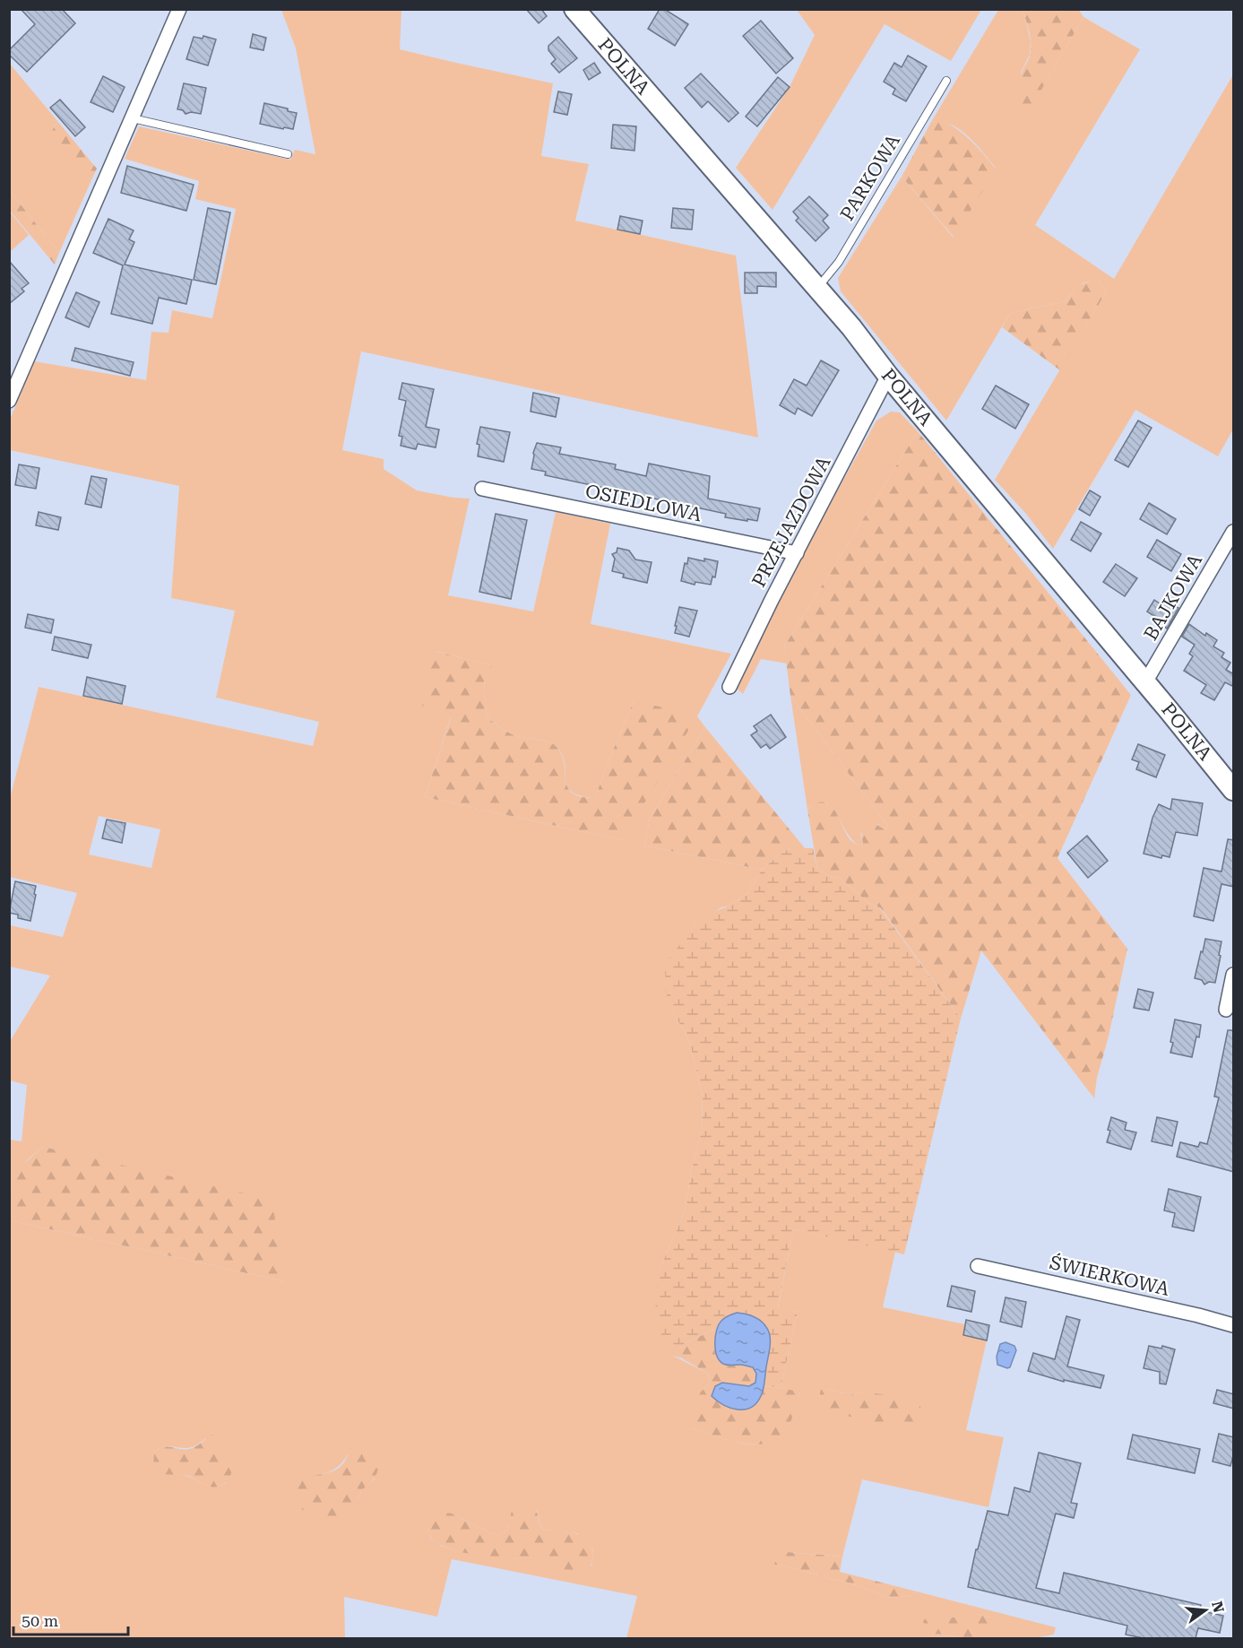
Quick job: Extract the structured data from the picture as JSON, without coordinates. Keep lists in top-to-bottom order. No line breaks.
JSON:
{"streets":{"street":["POLNA","OSIEDLOWA","PRZEJAZDOWA","BAJKOWA","ŚWIERKOWA"],"lane":["PARKOWA"]},"crossings":[["POLNA","PARKOWA"],["POLNA","PRZEJAZDOWA"],["POLNA","BAJKOWA"],["OSIEDLOWA","PRZEJAZDOWA"]],"scale_bar":"50 m","north":"right"}
